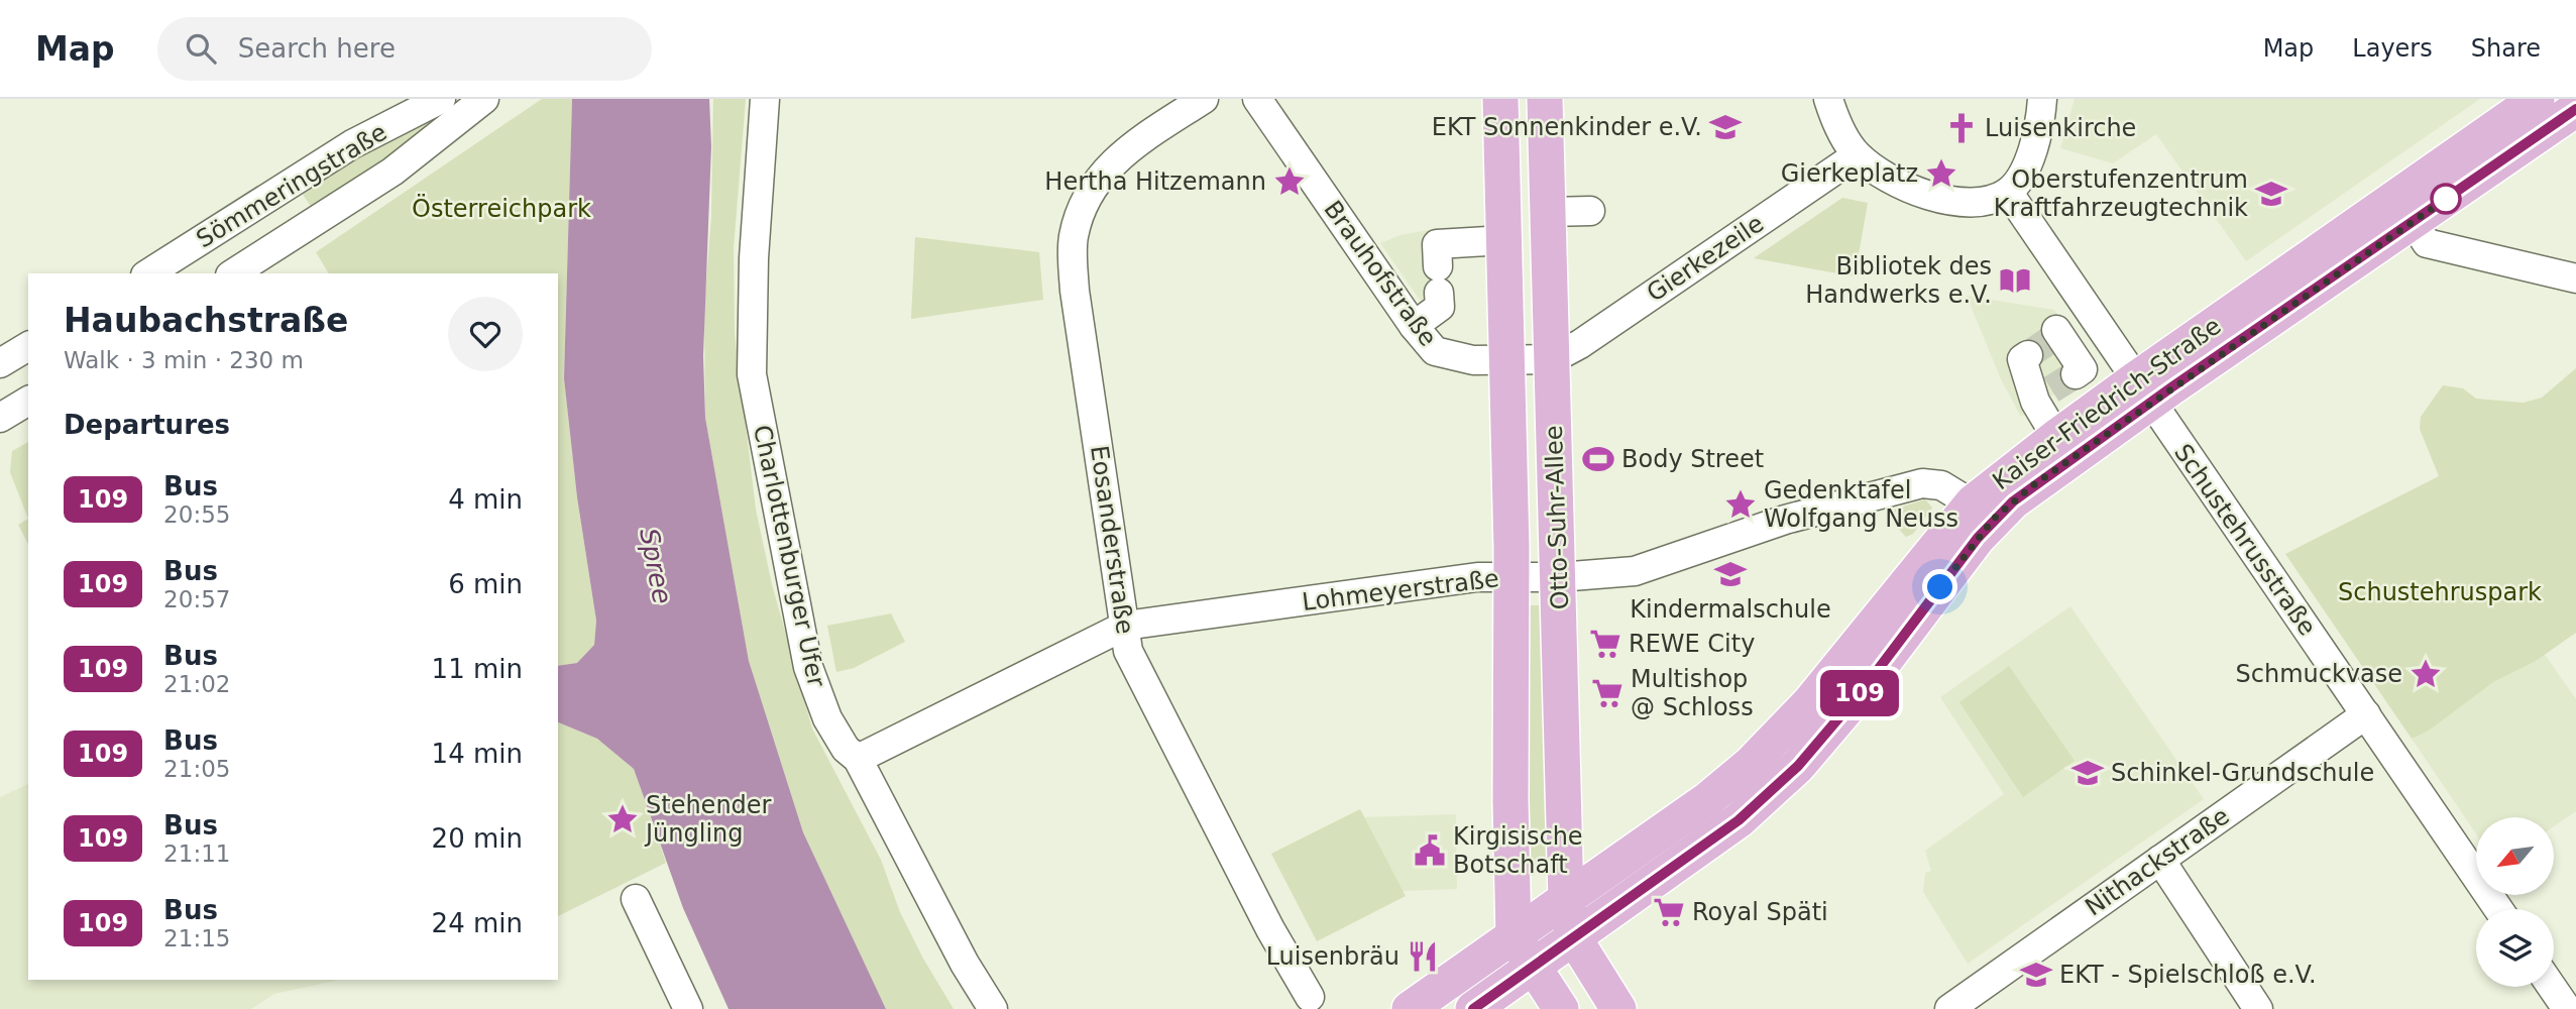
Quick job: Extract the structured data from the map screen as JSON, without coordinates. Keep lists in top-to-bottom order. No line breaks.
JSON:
{"streets":{"main road":["Kaiser-Friedrich-Straße","Otto-Suhr-Allee"],"street":["Sömmeringstraße","Gierkezeile","Brauhofstraße","Eosanderstraße","Schustehrusstraße","Charlottenburger Ufer","Lohmeyerstraße","Nithackstraße"]},"crossings":[["Gierkezeile","Brauhofstraße"],["Gierkezeile","Otto-Suhr-Allee"],["Brauhofstraße","Otto-Suhr-Allee"],["Kaiser-Friedrich-Straße","Otto-Suhr-Allee"],["Kaiser-Friedrich-Straße","Schustehrusstraße"],["Kaiser-Friedrich-Straße","Lohmeyerstraße"],["Otto-Suhr-Allee","Lohmeyerstraße"],["Eosanderstraße","Lohmeyerstraße"],["Schustehrusstraße","Nithackstraße"],["Charlottenburger Ufer","Lohmeyerstraße"]],"water":["Spree"],"parks":["Österreichpark","Schustehruspark"],"places":{"school or university":["EKT Sonnenkinder e.V.","Oberstufenzentrum Kraftfahrzeugtechnik","Kindermalschule","Schinkel-Grundschule","EKT - Spielschloß e.V."],"church":["Luisenkirche"],"place":["Gierkeplatz","Hertha Hitzemann","Gedenktafel Wolfgang Neuss","Schmuckvase","Stehender Jüngling"],"library":["Bibliotek des Handwerks e.V."],"sports":["Body Street"],"supermarket":["REWE City","Multishop @ Schloss","Royal Späti"],"public building":["Kirgisische Botschaft"],"restaurant":["Luisenbräu"]},"lines":["bus line 109"],"north":"bottom left","page":{"header":"Map","search":"Search here","nav":["Map","Layers","Share"],"on_map":"109","heading":[["Haubachstraße","Walk · 3 min · 230 m"],"Departures"],"list":[{"mark":"109","name":"Bus","note":"20:55","value":"4 min"},{"mark":"109","name":"Bus","note":"20:57","value":"6 min"},{"mark":"109","name":"Bus","note":"21:02","value":"11 min"},{"mark":"109","name":"Bus","note":"21:05","value":"14 min"},{"mark":"109","name":"Bus","note":"21:11","value":"20 min"},{"mark":"109","name":"Bus","note":"21:15","value":"24 min"}]}}
